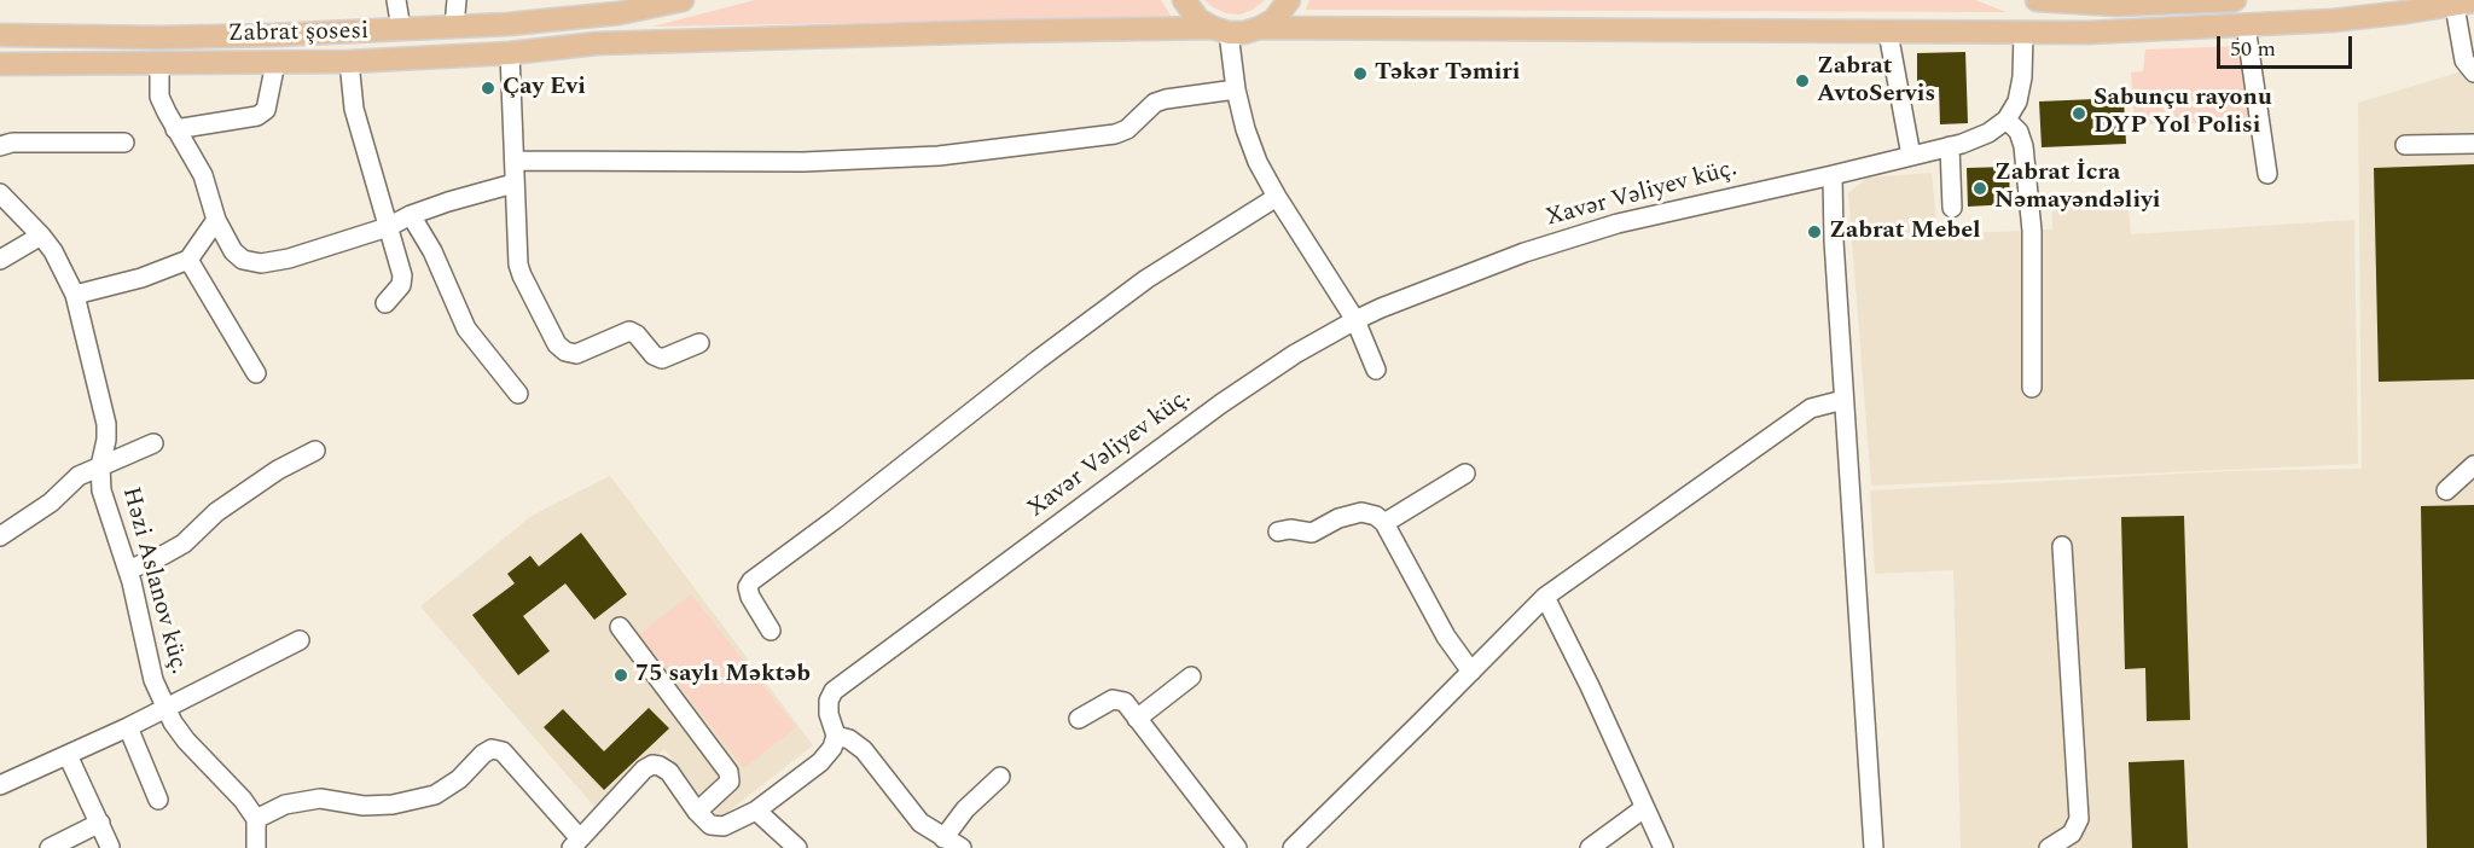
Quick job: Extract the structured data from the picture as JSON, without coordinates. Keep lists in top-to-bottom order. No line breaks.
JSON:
{"streets":{"main road":["Zabrat şosesi"],"street":["Xavər Vəliyev küç.","Həzi Aslanov küç."]},"places":["Təkər Təmiri","Zabrat AvtoServis","Çay Evi","Sabunçu rayonu DYP Yol Polisi","Zabrat İcra Nəmayəndəliyi","Zabrat Mebel","75 saylı Məktəb"],"scale_bar":"50 m"}
